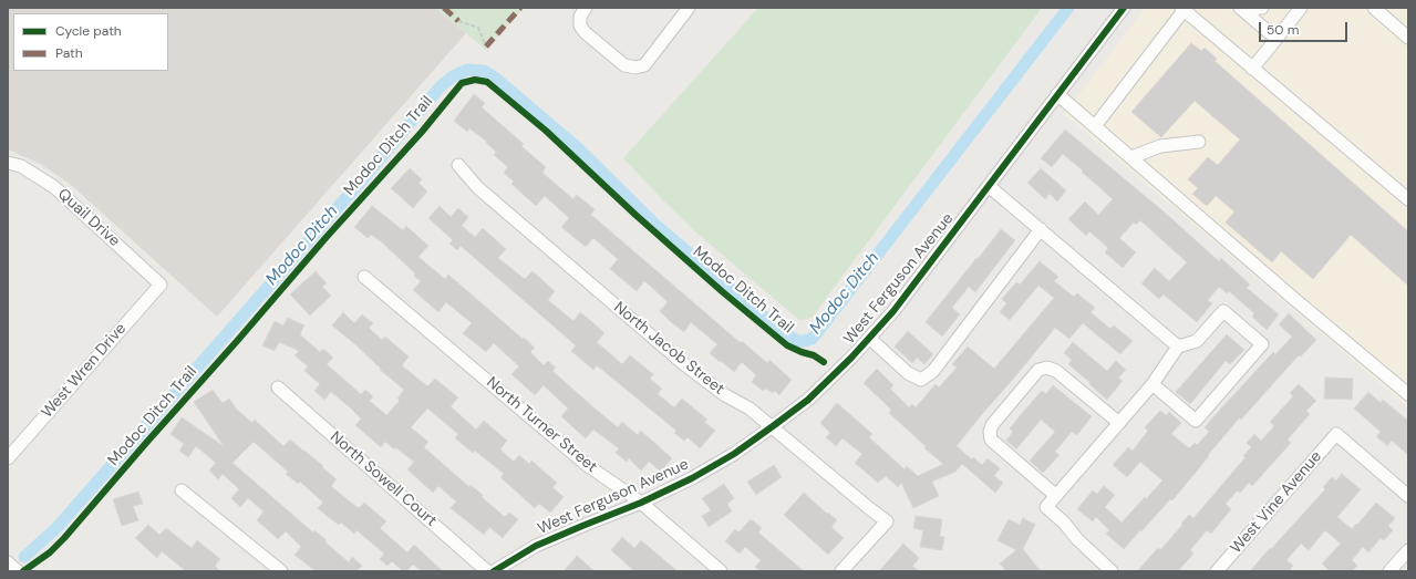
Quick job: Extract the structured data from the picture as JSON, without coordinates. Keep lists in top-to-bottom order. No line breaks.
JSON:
{"streets":{"street":["Quail Drive","West Ferguson Avenue","North Jacob Street","West Wren Drive","North Turner Street","North Sowell Court","West Vine Avenue"],"cycle path":["Modoc Ditch Trail"]},"crossings":[["Quail Drive","West Wren Drive"],["West Ferguson Avenue","North Jacob Street"],["West Ferguson Avenue","North Turner Street"]],"water":["Modoc Ditch"],"legend":["Cycle path","Path"],"scale_bar":"50 m"}
